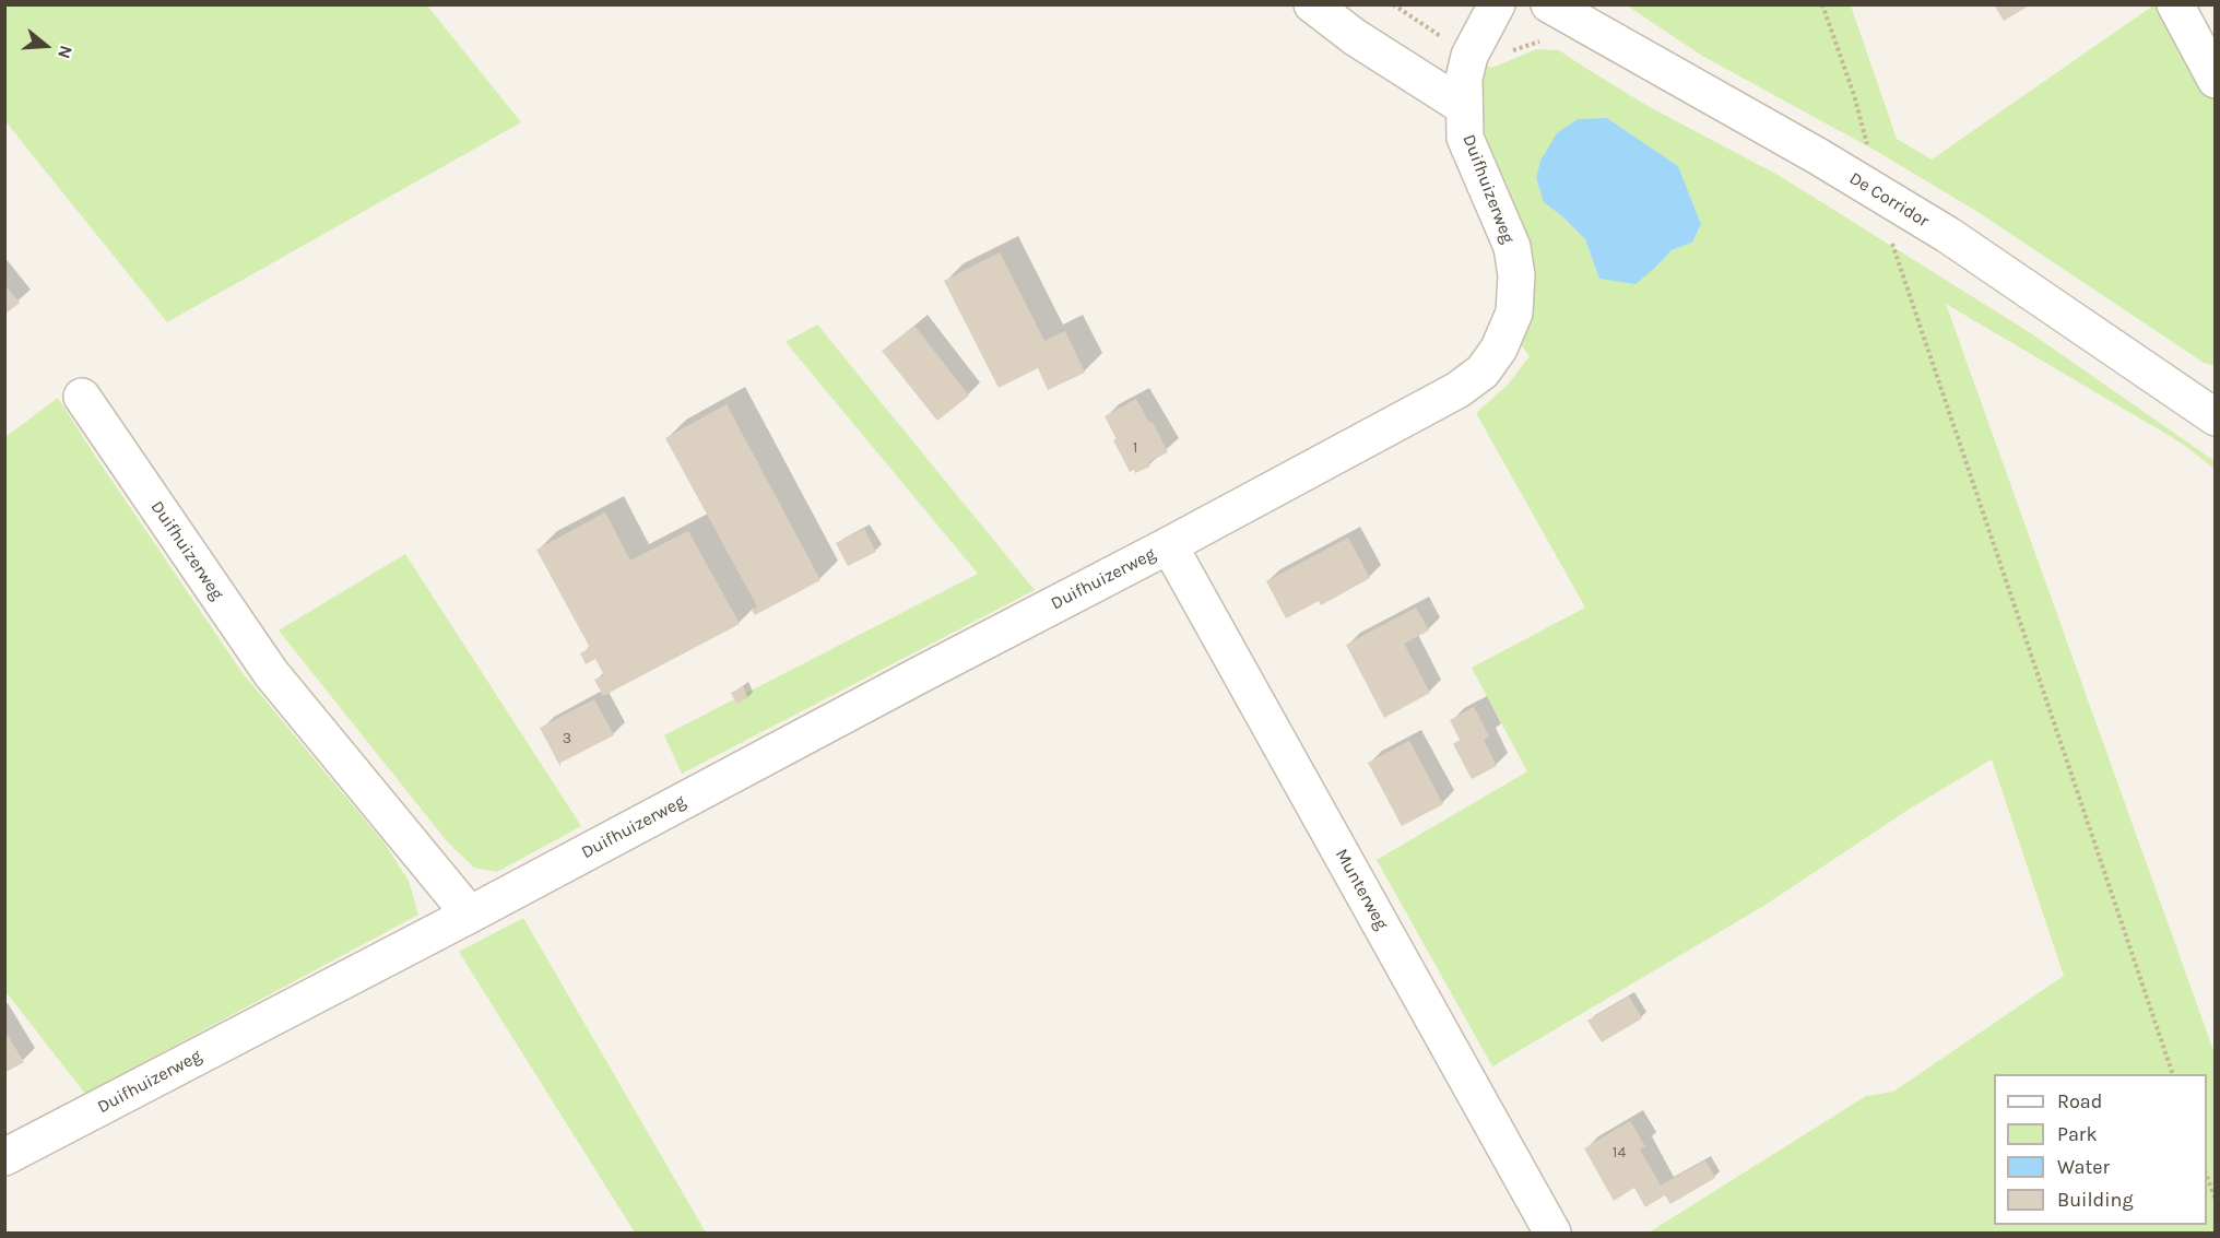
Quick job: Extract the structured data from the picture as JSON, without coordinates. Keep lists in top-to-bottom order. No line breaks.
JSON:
{"streets":{"street":["Duifhuizerweg","De Corridor","Munterweg"]},"crossings":[["Duifhuizerweg","Munterweg"]],"house_numbers":["1","3","14"],"legend":["Road","Park","Water","Building"],"north":"right"}
